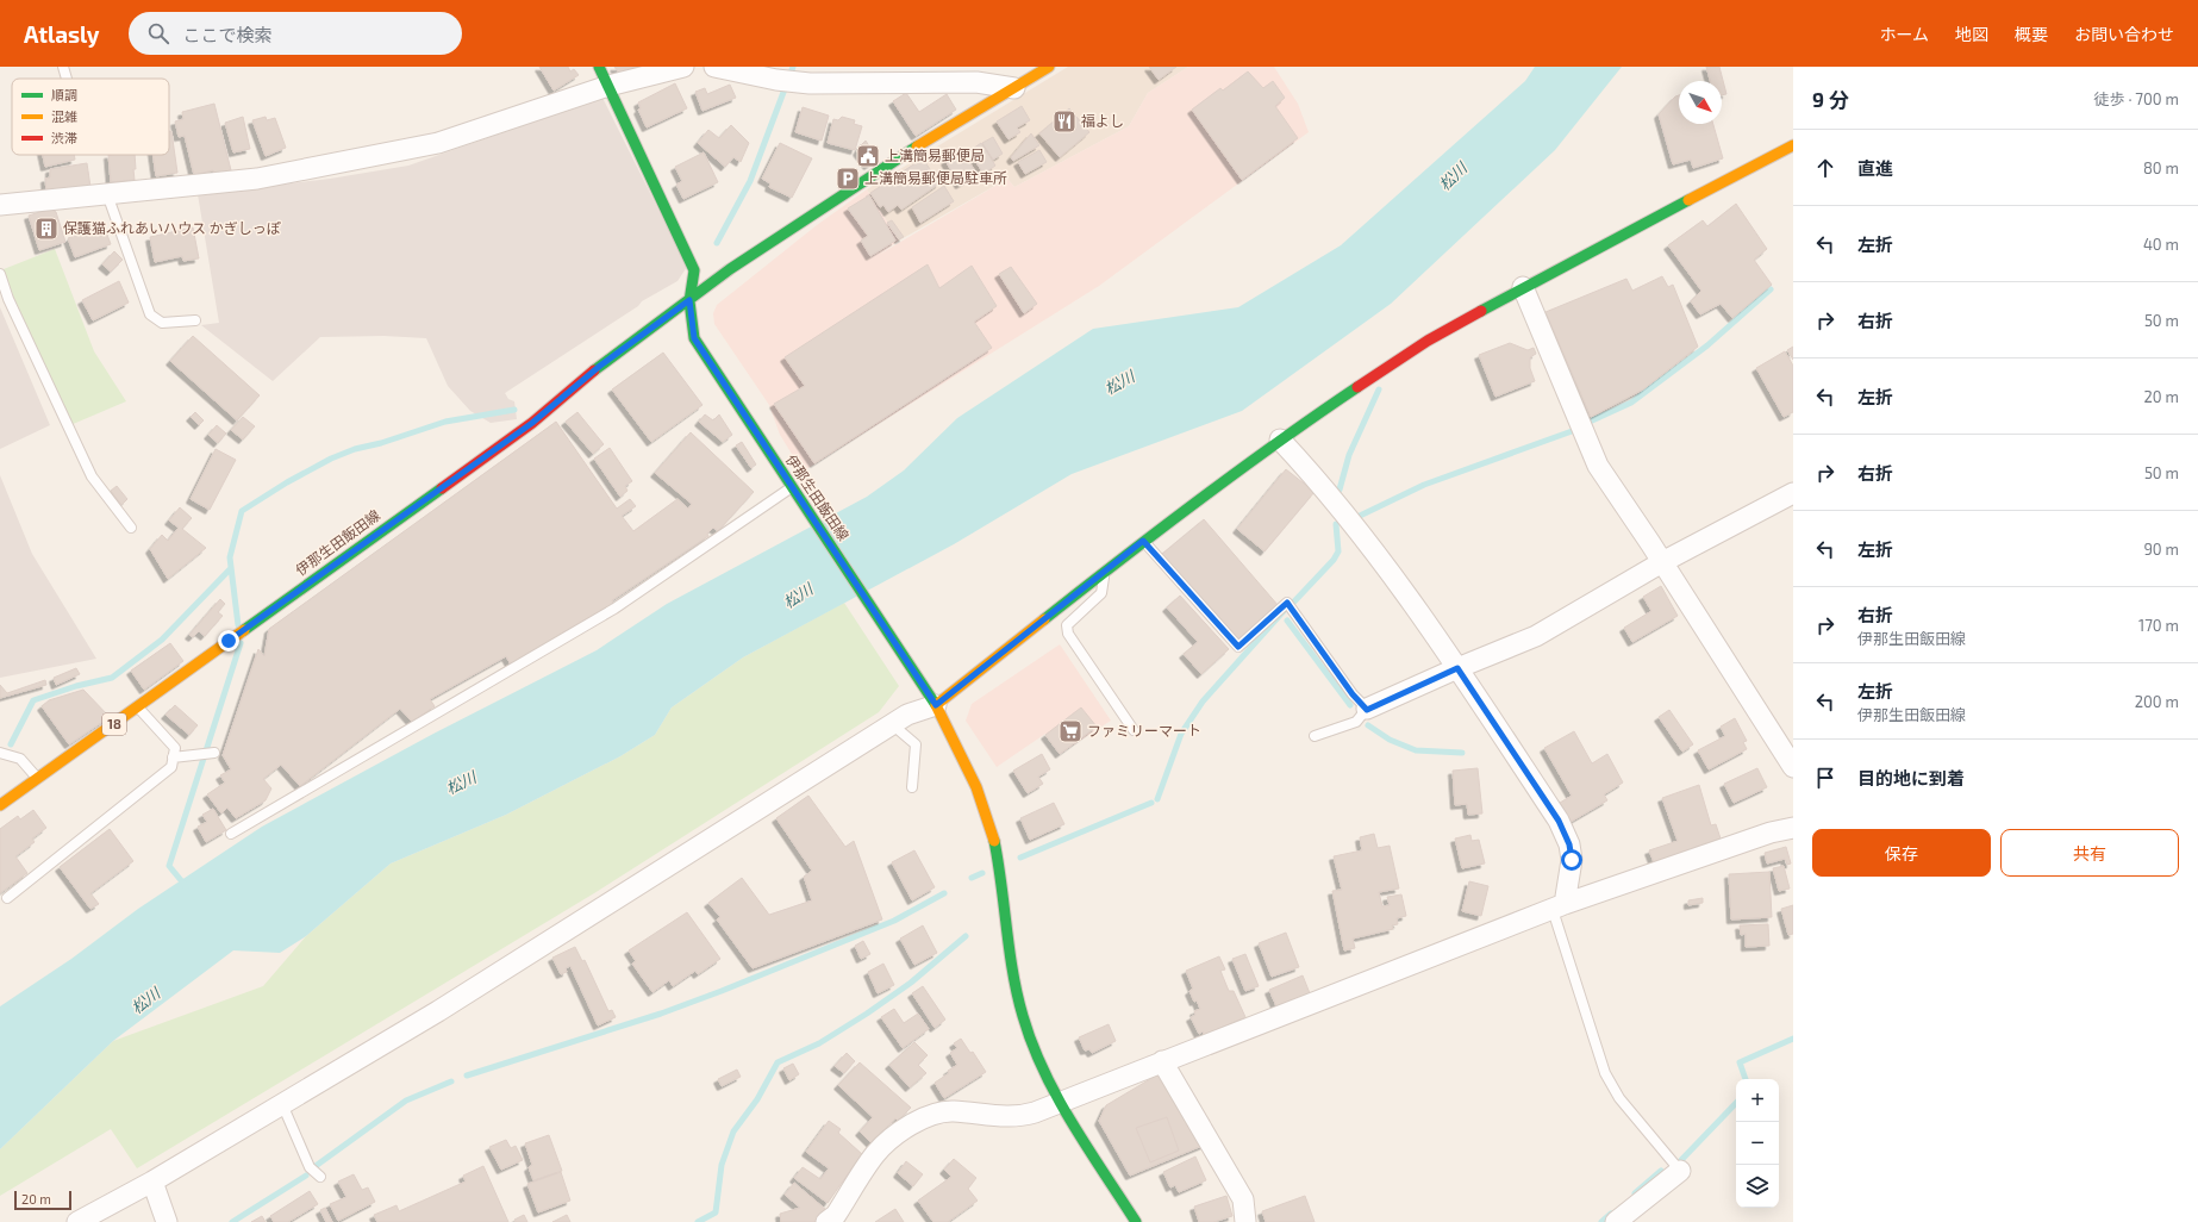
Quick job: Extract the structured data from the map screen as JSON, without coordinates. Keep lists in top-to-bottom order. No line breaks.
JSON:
{"streets":{"street":["伊那生田飯田線","18"]},"water":["松川"],"places":{"restaurant":["福よし"],"public building":["上溝簡易郵便局"],"parking":["上溝簡易郵便局駐車所"],"building":["保護猫ふれあいハウス かぎしっぽ"],"supermarket":["ファミリーマート"]},"legend":["順調","混雑","渋滞"],"scale_bar":"20 m","north":"bottom right","page":{"header":"Atlasly","search":"ここで検索","nav":["ホーム","地図","概要","お問い合わせ"],"heading":["9 分","徒歩 · 700 m"],"list":[["直進","80 m"],["左折","40 m"],["右折","50 m"],["左折","20 m"],["右折","50 m"],["左折","90 m"],["右折","伊那生田飯田線","170 m"],["左折","伊那生田飯田線","200 m"],"目的地に到着"],"buttons":["保存","共有"],"map_buttons":["+","−"],"scale":"20 m"}}
